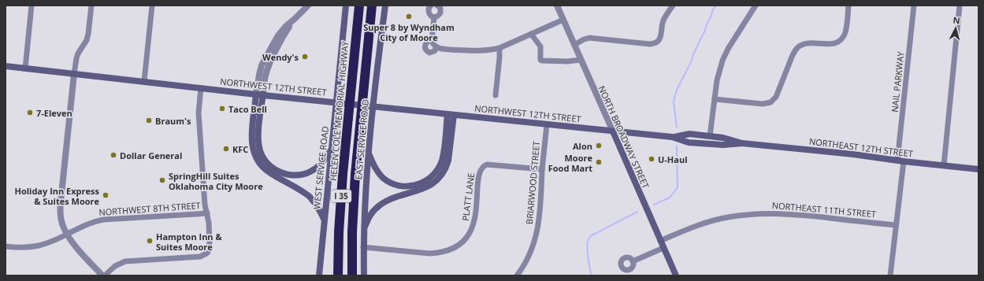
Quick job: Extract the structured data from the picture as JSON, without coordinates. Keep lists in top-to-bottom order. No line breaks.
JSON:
{"streets":{"highway":["HELEN COLE MEMORIAL HIGHWAY","I 35"],"main road":["NORTHWEST 12TH STREET","NORTH BROADWAY STREET","EAST SERVICE ROAD","NORTHEAST 12TH STREET","WEST SERVICE ROAD"],"street":["NAIL PARKWAY","BRIARWOOD STREET","PLATT LANE","NORTHWEST 8TH STREET","NORTHEAST 11TH STREET"]},"crossings":[["NAIL PARKWAY","NORTHEAST 12TH STREET"],["NAIL PARKWAY","NORTHEAST 11TH STREET"],["NORTHWEST 12TH STREET","NORTH BROADWAY STREET"],["NORTHWEST 12TH STREET","NORTHEAST 12TH STREET"],["NORTHWEST 12TH STREET","BRIARWOOD STREET"],["NORTH BROADWAY STREET","NORTHEAST 11TH STREET"],["EAST SERVICE ROAD","PLATT LANE"],["BRIARWOOD STREET","PLATT LANE"]],"places":["Super 8 by Wyndham City of Moore","Wendy's","Taco Bell","7-Eleven","Braum's","Alon","KFC","Dollar General","U-Haul","Moore Food Mart","SpringHill Suites Oklahoma City Moore","Holiday Inn Express & Suites Moore","Hampton Inn & Suites Moore"],"north":"top"}
